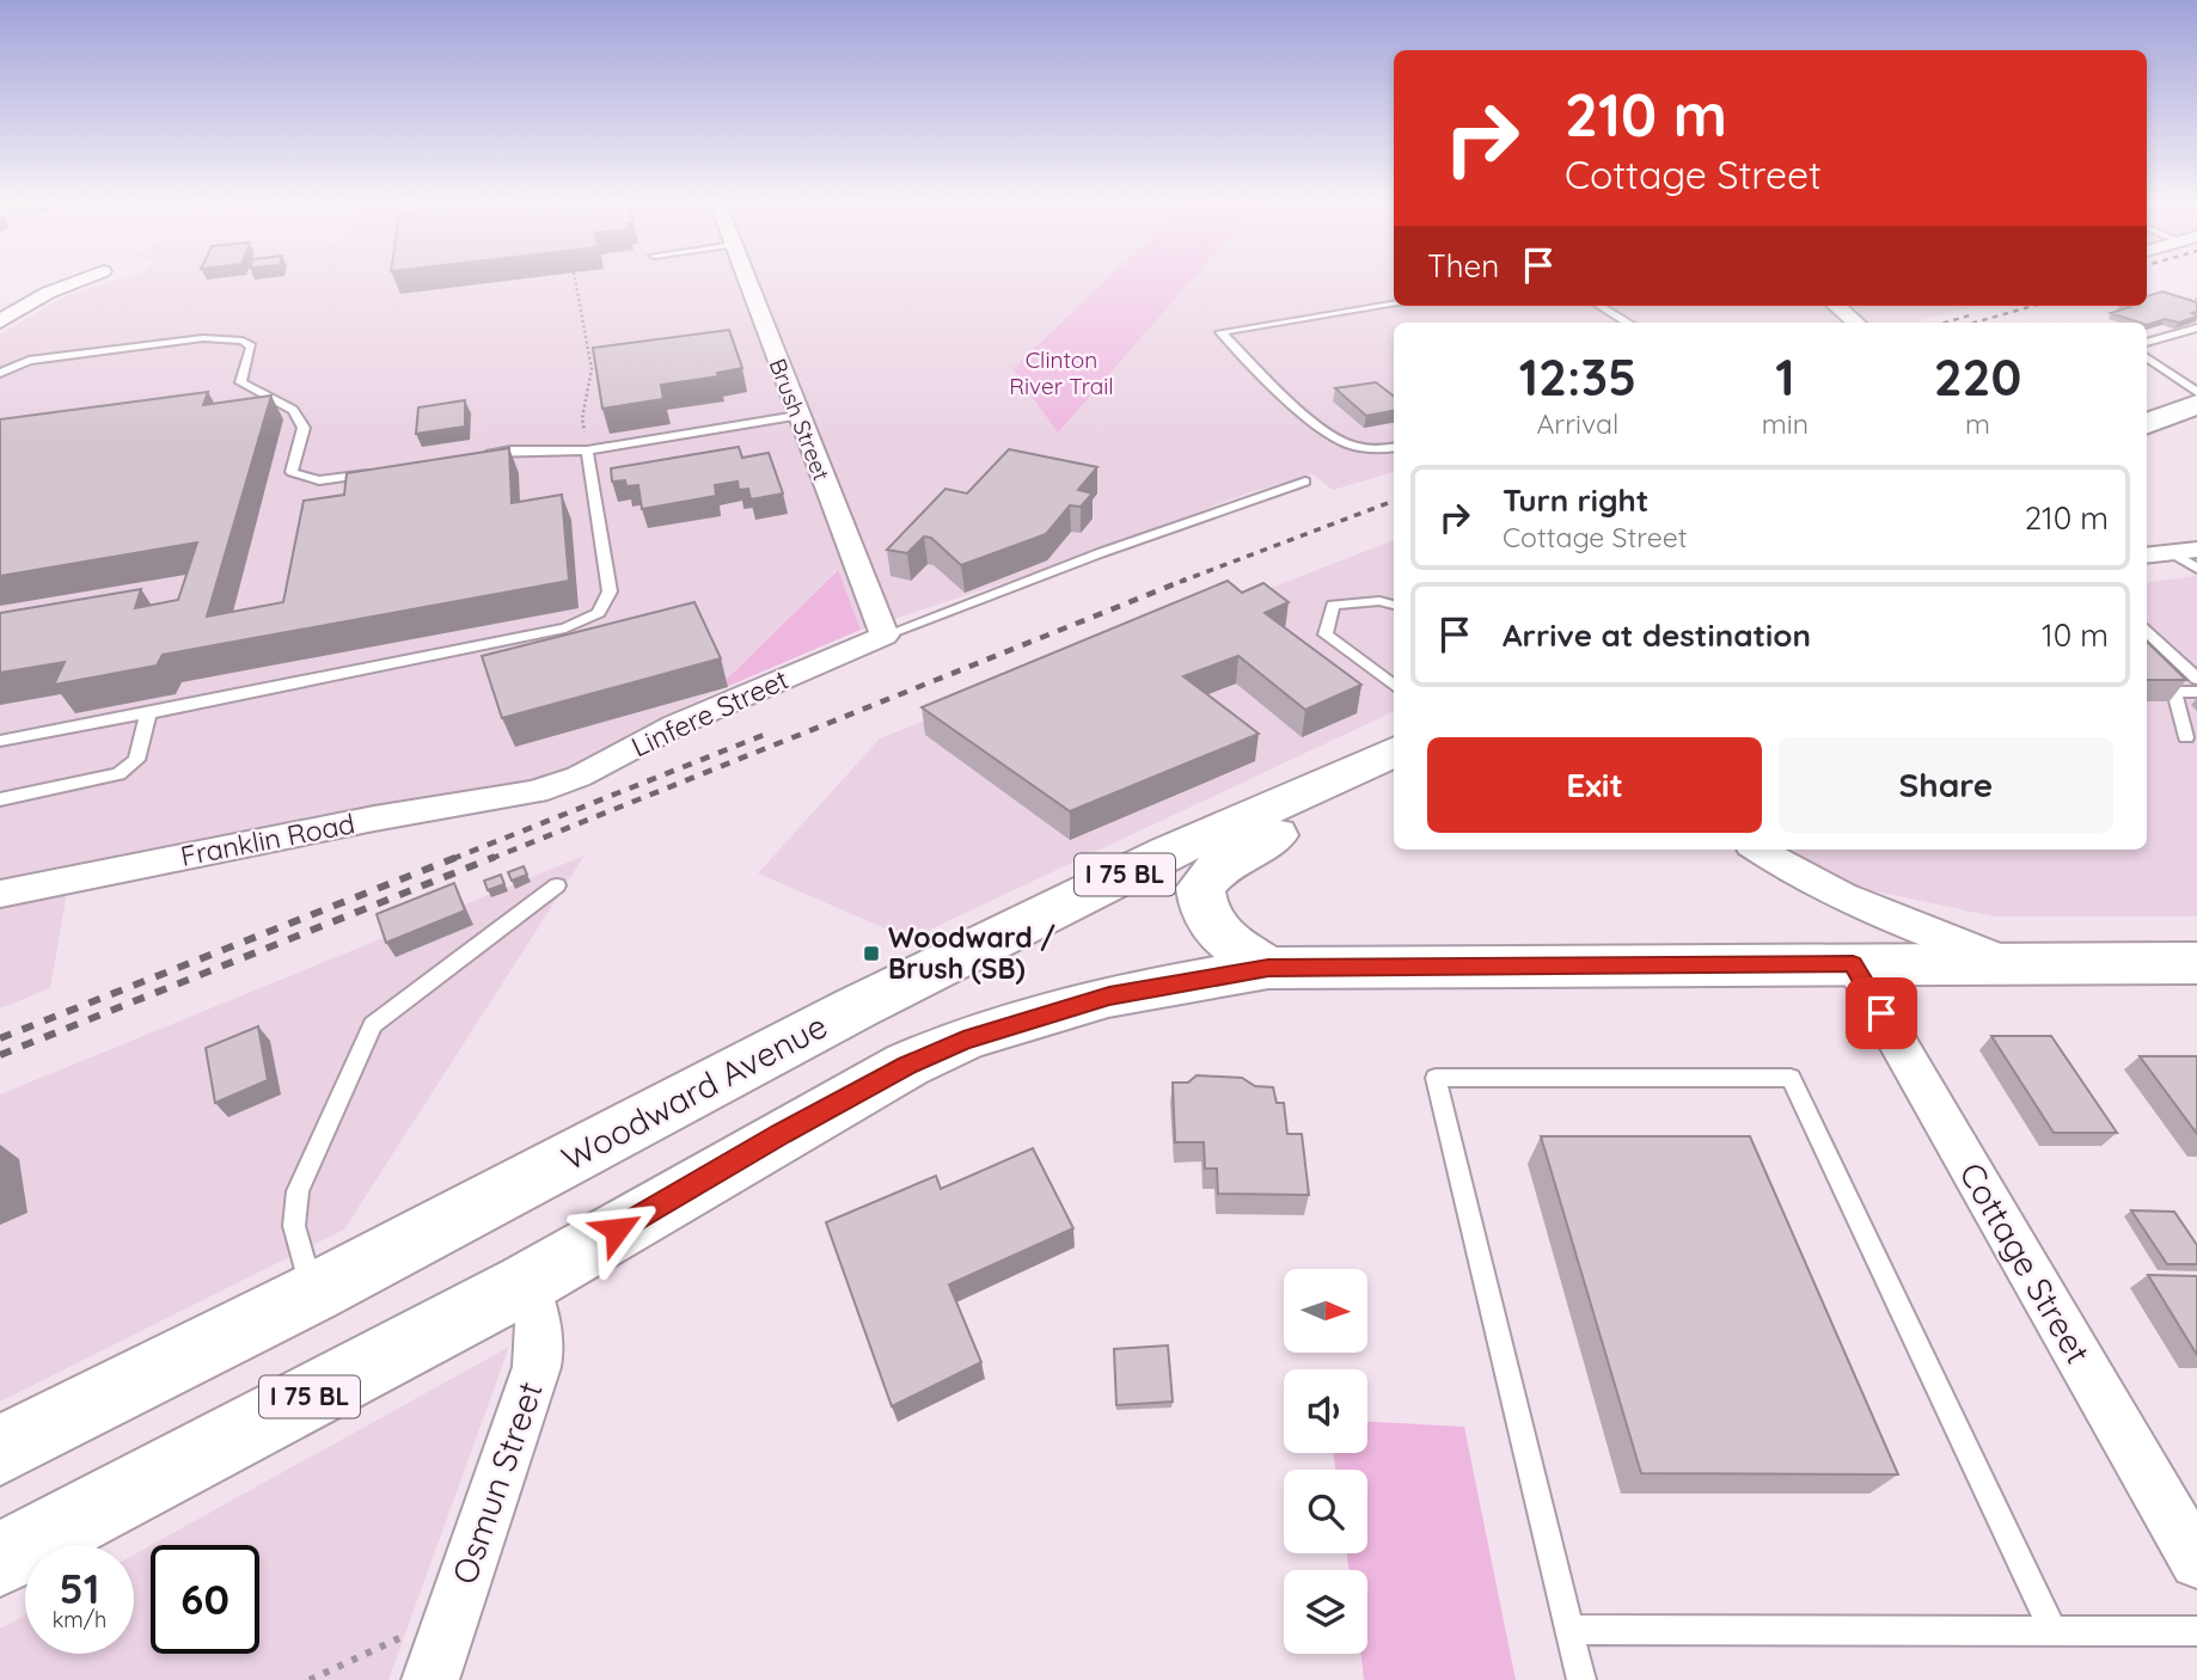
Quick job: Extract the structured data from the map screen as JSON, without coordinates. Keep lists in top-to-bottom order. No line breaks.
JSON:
{"streets":{"main road":["I 75 BL","Woodward Avenue"],"street":["Brush Street","Linfere Street","Franklin Road","Cottage Street","Osmun Street"]},"crossings":[["Brush Street","Linfere Street"],["Linfere Street","Franklin Road"],["I 75 BL","Cottage Street"],["I 75 BL","Osmun Street"]],"parks":["Clinton River Trail"],"places":{"transit":["Woodward / Brush (SB)"]},"north":"right","page":{"turn":["210 m","Cottage Street"],"then":"Then","eta":["12:35","Arrival","1","min","220","m"],"list":[{"name":"Turn right","note":"Cottage Street","value":"210 m"},{"name":"Arrive at destination","value":"10 m"}],"buttons":["Exit","Share"],"speed":"51 km/h","limit":"60"}}
